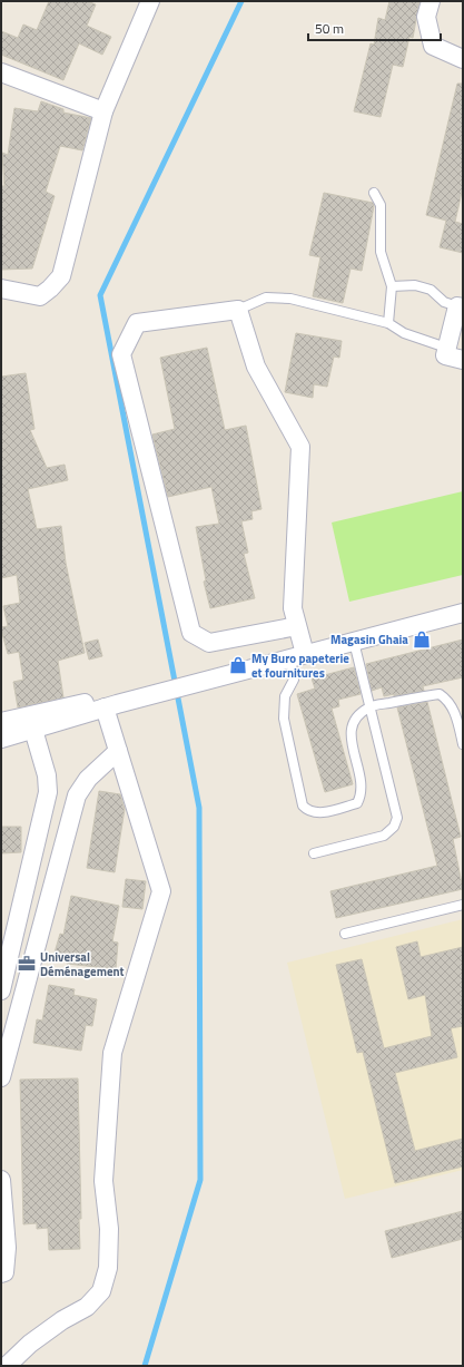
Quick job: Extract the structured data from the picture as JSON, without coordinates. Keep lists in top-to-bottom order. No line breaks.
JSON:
{"places":{"shop":["Magasin Ghaia","My Buro papeterie et fournitures"],"office":["Universal Déménagement"]},"scale_bar":"50 m"}
